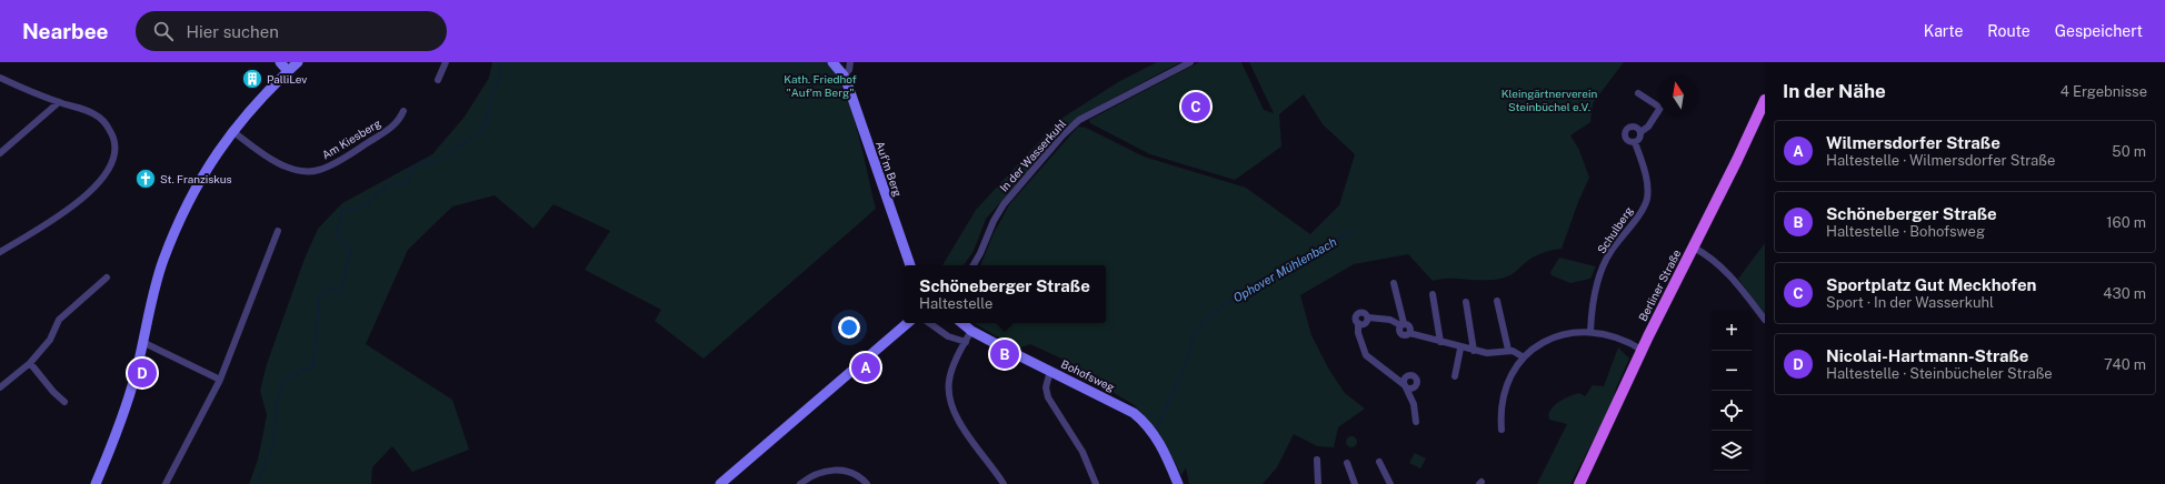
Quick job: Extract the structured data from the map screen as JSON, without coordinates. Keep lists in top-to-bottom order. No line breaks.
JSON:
{"streets":{"main road":["Berliner Straße"],"street":["Am Kiesberg","In der Wasserkuhl","Auf'm Berg","Schulberg","Bohofsweg"]},"water":["Ophover Mühlenbach"],"parks":["Kath. Friedhof \"Auf'm Berg\"","Kleingärtnerverein Steinbüchel e.V."],"places":{"building":["PalliLev"],"church":["St. Franziskus"]},"north":"top","page":{"header":"Nearbee","search":"Hier suchen","nav":["Karte","Route","Gespeichert"],"heading":["In der Nähe","4 Ergebnisse"],"pins":["C","B","A","D"],"list":[{"mark":"A","name":"Wilmersdorfer Straße","note":"Haltestelle · Wilmersdorfer Straße","value":"50 m"},{"mark":"B","name":"Schöneberger Straße","note":"Haltestelle · Bohofsweg","value":"160 m"},{"mark":"C","name":"Sportplatz Gut Meckhofen","note":"Sport · In der Wasserkuhl","value":"430 m"},{"mark":"D","name":"Nicolai-Hartmann-Straße","note":"Haltestelle · Steinbücheler Straße","value":"740 m"}],"popup":["Schöneberger Straße","Haltestelle"],"map_buttons":["+","−"]}}
